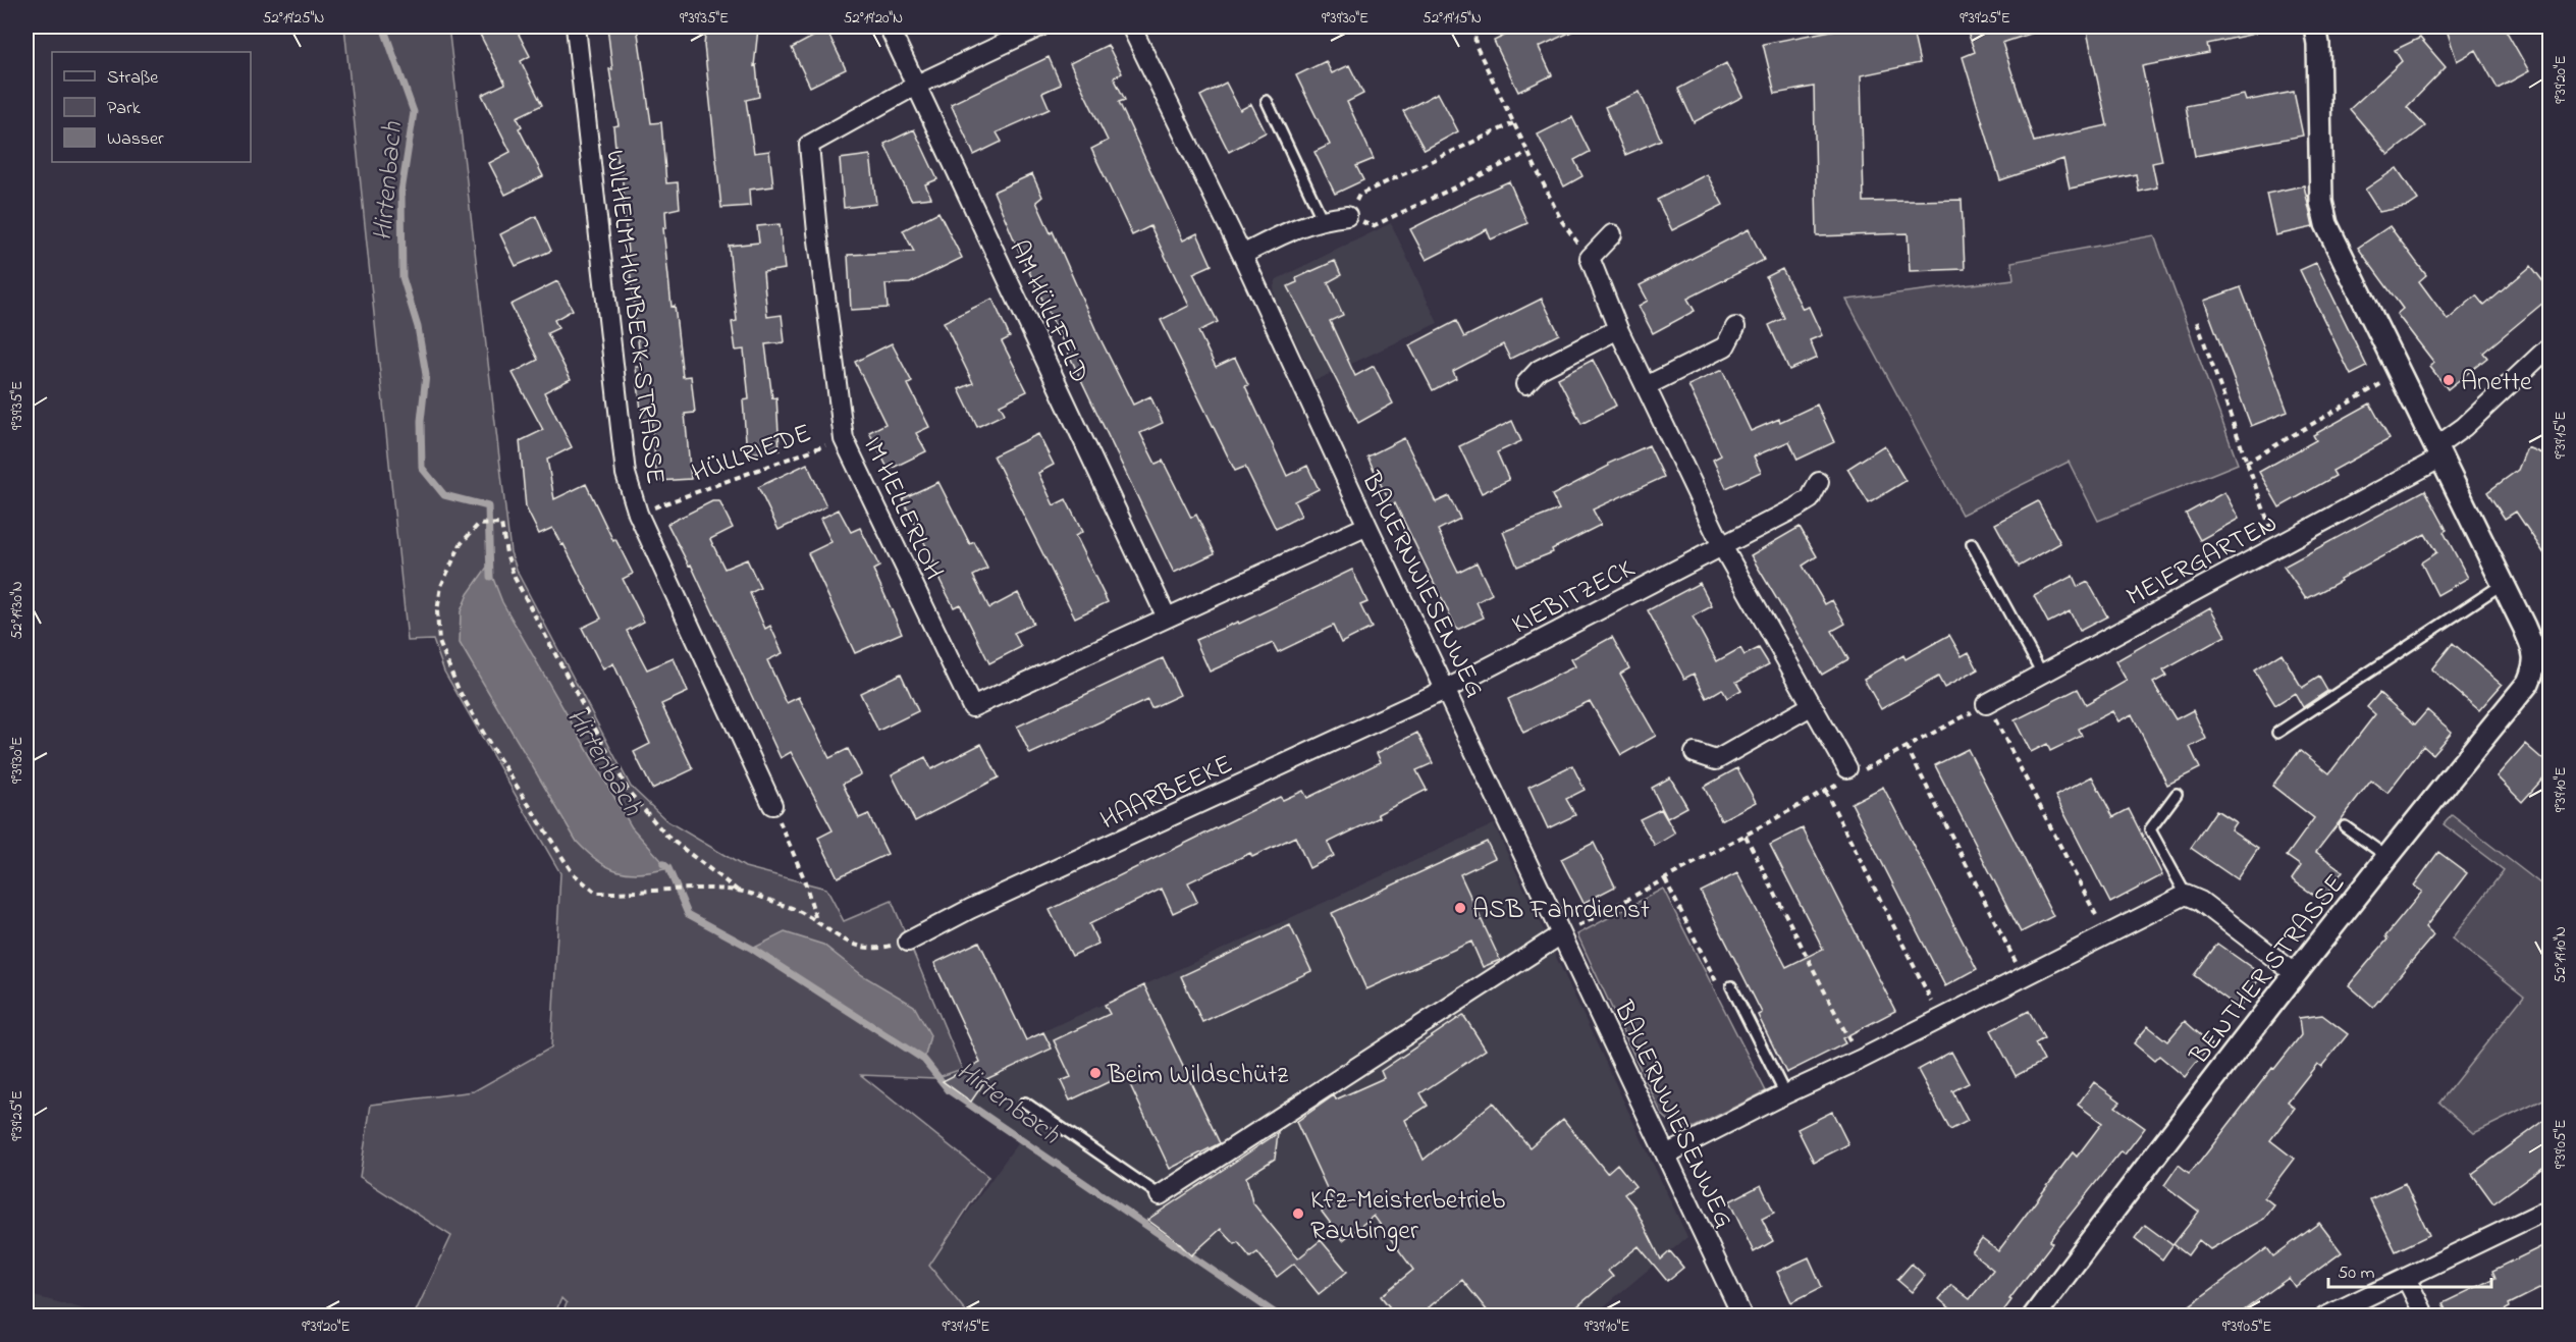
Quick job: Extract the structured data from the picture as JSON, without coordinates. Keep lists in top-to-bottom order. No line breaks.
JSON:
{"streets":{"street":["AM HÜLLFELD","WILHELM-HUMBECK-STRASSE","IM HELLERLOH","MEIERGARTEN","BAUERNWIESENWEG","KIEBITZECK","HAARBEEKE","BENTHER STRASSE"],"path":["HÜLLRIEDE"]},"crossings":[["AM HÜLLFELD","IM HELLERLOH"],["WILHELM-HUMBECK-STRASSE","HÜLLRIEDE"],["HÜLLRIEDE","IM HELLERLOH"],["IM HELLERLOH","BAUERNWIESENWEG"],["BAUERNWIESENWEG","KIEBITZECK"],["BAUERNWIESENWEG","HAARBEEKE"],["KIEBITZECK","HAARBEEKE"]],"water":["Hirtenbach"],"places":["Anette","ASB Fahrdienst","Beim Wildschütz","Kfz-Meisterbetrieb Raubinger"],"legend":["Straße","Park","Wasser"],"scale_bar":"50 m","coordinates":["52°19'25\"N","9°39'35\"E","52°19'20\"N","9°39'30\"E","52°19'15\"N","9°39'25\"E","9°39'20\"E","9°39'15\"E","52°19'30\"N","9°39'10\"E","52°19'10\"N","9°39'05\"E"]}
